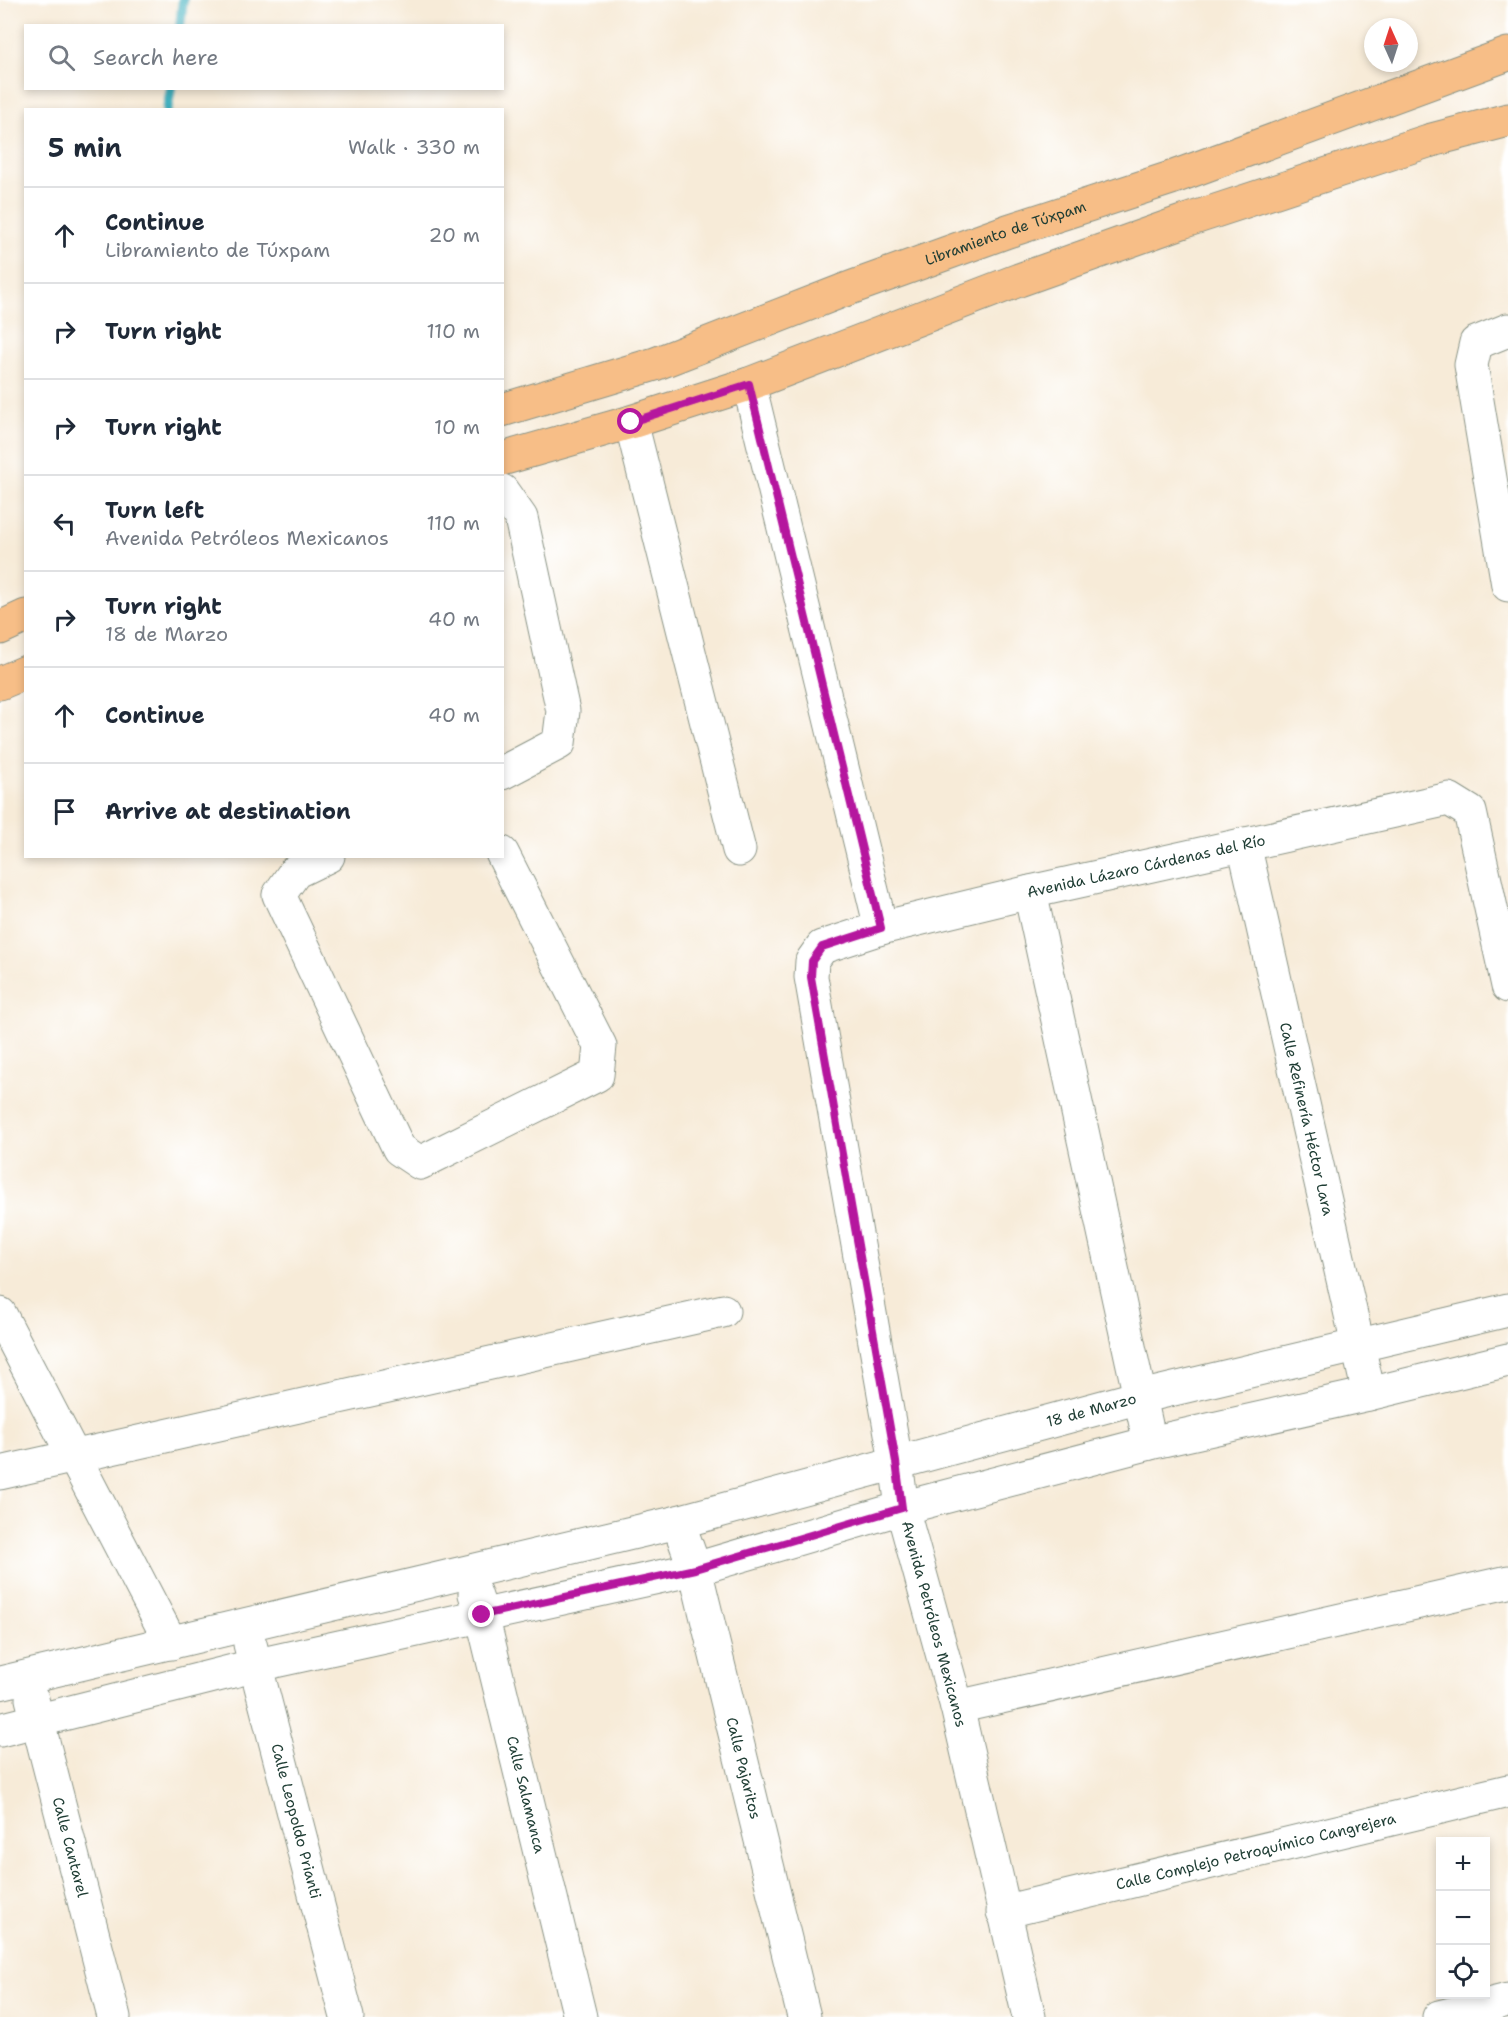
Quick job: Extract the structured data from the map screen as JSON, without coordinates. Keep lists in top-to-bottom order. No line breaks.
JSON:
{"streets":{"main road":["Libramiento de Túxpam"],"street":["Avenida Lázaro Cárdenas del Río","Calle Refinería Héctor Lara","18 de Marzo","Avenida Petróleos Mexicanos","Calle Pajaritos","Calle Salamanca","Calle Leopoldo Prianti","Calle Cantarel","Calle Complejo Petroquímico Cangrejera"]},"crossings":[["Avenida Lázaro Cárdenas del Río","Calle Refinería Héctor Lara"],["Avenida Lázaro Cárdenas del Río","Avenida Petróleos Mexicanos"],["Calle Refinería Héctor Lara","18 de Marzo"],["18 de Marzo","Avenida Petróleos Mexicanos"],["18 de Marzo","Calle Pajaritos"],["18 de Marzo","Calle Salamanca"],["18 de Marzo","Calle Leopoldo Prianti"],["18 de Marzo","Calle Cantarel"],["Avenida Petróleos Mexicanos","Calle Complejo Petroquímico Cangrejera"]],"north":"top","page":{"search":"Search here","heading":["5 min","Walk · 330 m"],"list":[["Continue","Libramiento de Túxpam","20 m"],["Turn right","110 m"],["Turn right","10 m"],["Turn left","Avenida Petróleos Mexicanos","110 m"],["Turn right","18 de Marzo","40 m"],["Continue","40 m"],"Arrive at destination"],"map_buttons":["+","−"]}}
